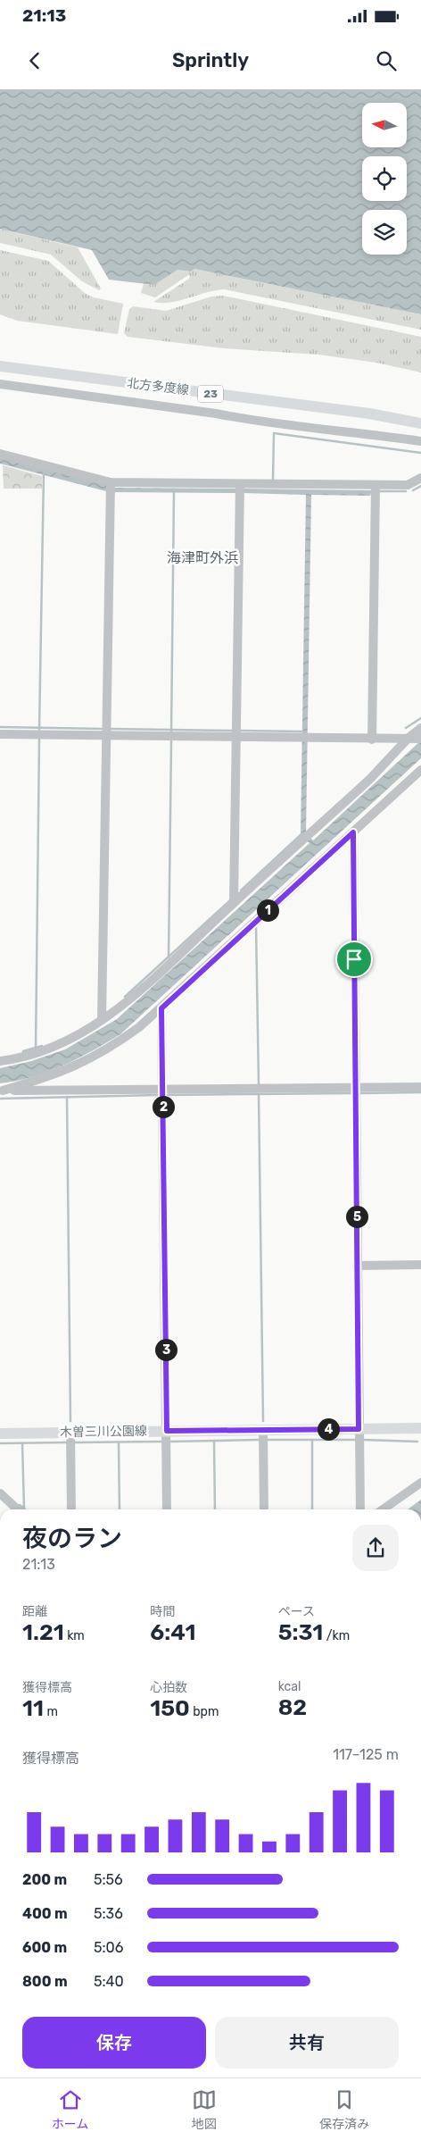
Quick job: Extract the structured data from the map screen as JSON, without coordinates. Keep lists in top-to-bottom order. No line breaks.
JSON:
{"streets":{"main road":["北方多度線","23","木曽三川公園線"]},"districts":["海津町外浜"],"north":"left","page":{"status":"21:13","header":"Sprintly","pins":["1","2","5","3","4"],"heading":["夜のラン","21:13"],"stats":[["距離","1.21 km"],["時間","6:41"],["ペース","5:31 /km"],["獲得標高","11 m"],["心拍数","150 bpm"],["kcal","82"]],"chart":["獲得標高","117–125 m"],"list":[{"name":"200 m","note":"5:56"},{"name":"400 m","note":"5:36"},{"name":"600 m","note":"5:06"},{"name":"800 m","note":"5:40"}],"buttons":["保存","共有"],"tabs":["ホーム","地図","保存済み"]}}
